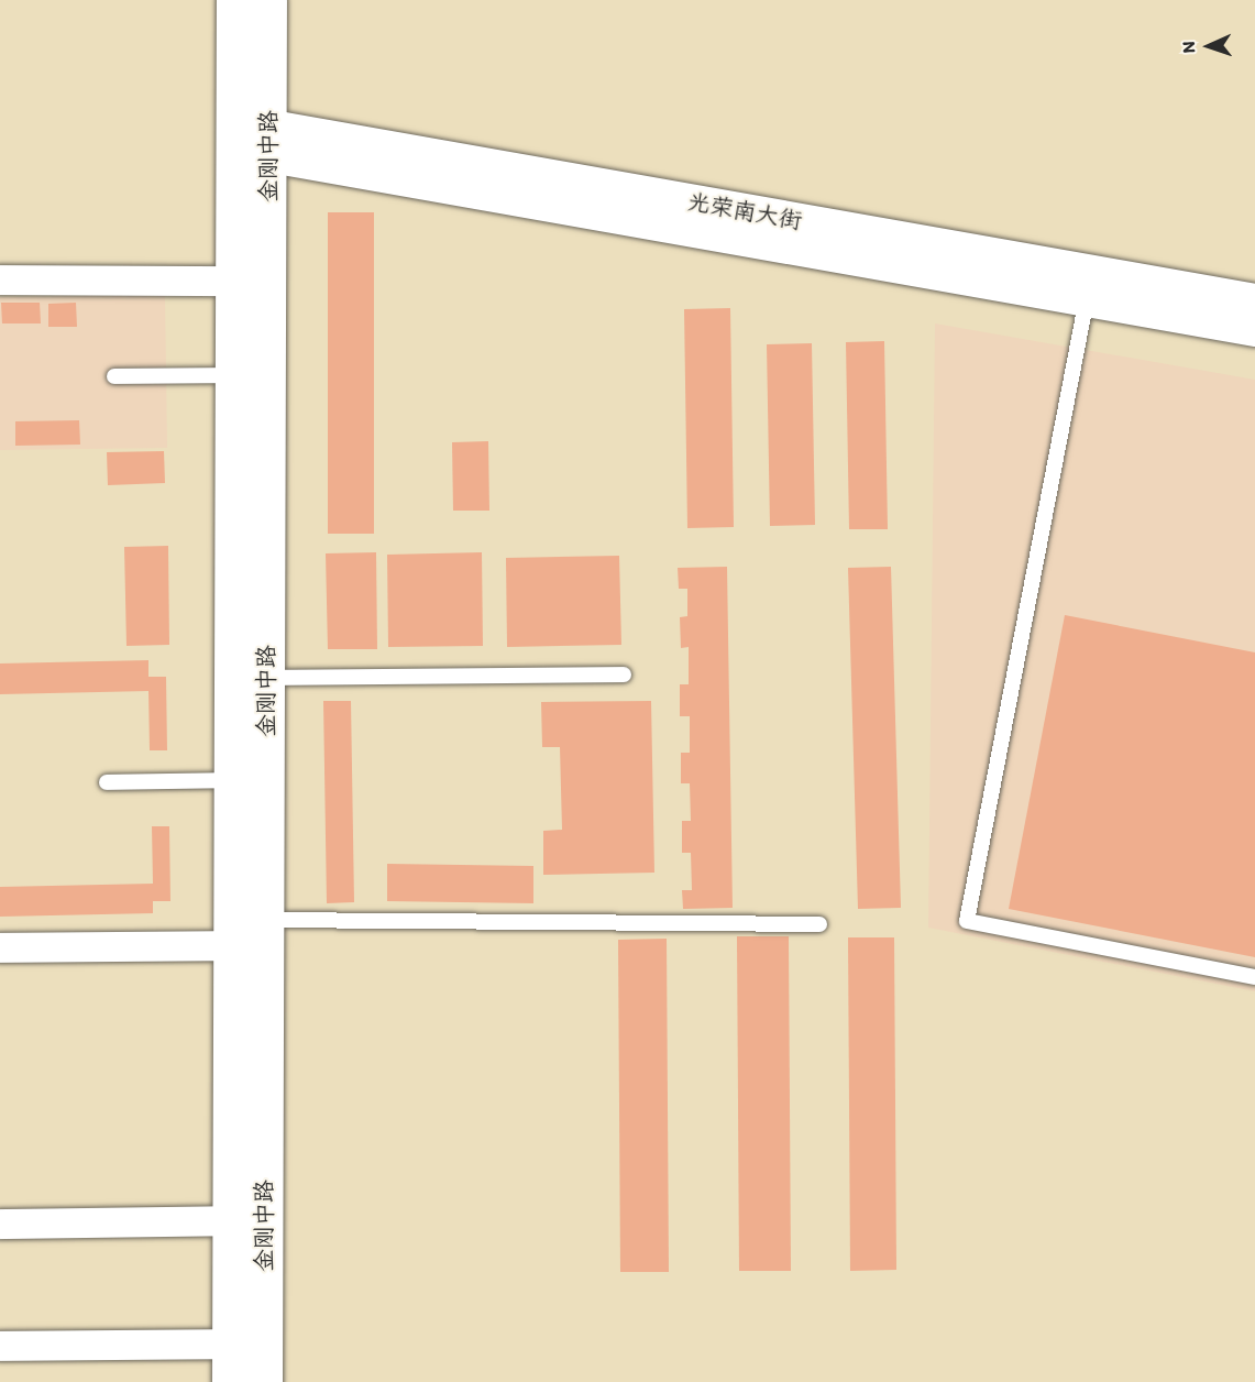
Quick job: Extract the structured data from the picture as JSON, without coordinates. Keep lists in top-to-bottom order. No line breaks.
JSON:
{"streets":{"street":["金刚中路","光荣南大街"]},"crossings":[["金刚中路","光荣南大街"]],"north":"left"}
